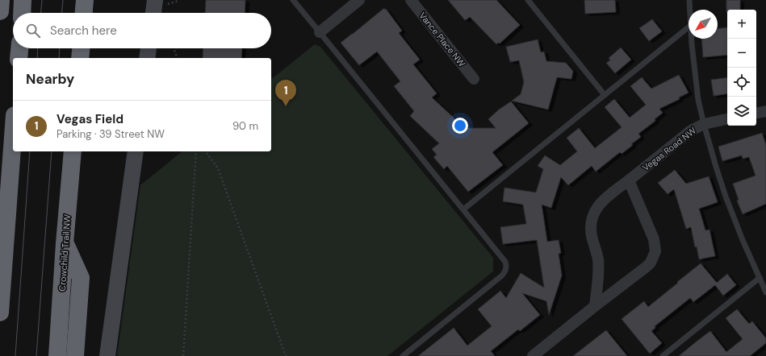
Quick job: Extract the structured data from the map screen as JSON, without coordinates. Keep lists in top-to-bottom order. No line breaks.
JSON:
{"streets":{"highway":["Crowchild Trail NW"],"street":["Vance Place NW","Vegas Road NW"]},"north":"bottom left","page":{"map_buttons":["+","−"],"search":"Search here","heading":"Nearby","pins":"1","list":[{"mark":"1","name":"Vegas Field","note":"Parking · 39 Street NW","value":"90 m"}]}}
